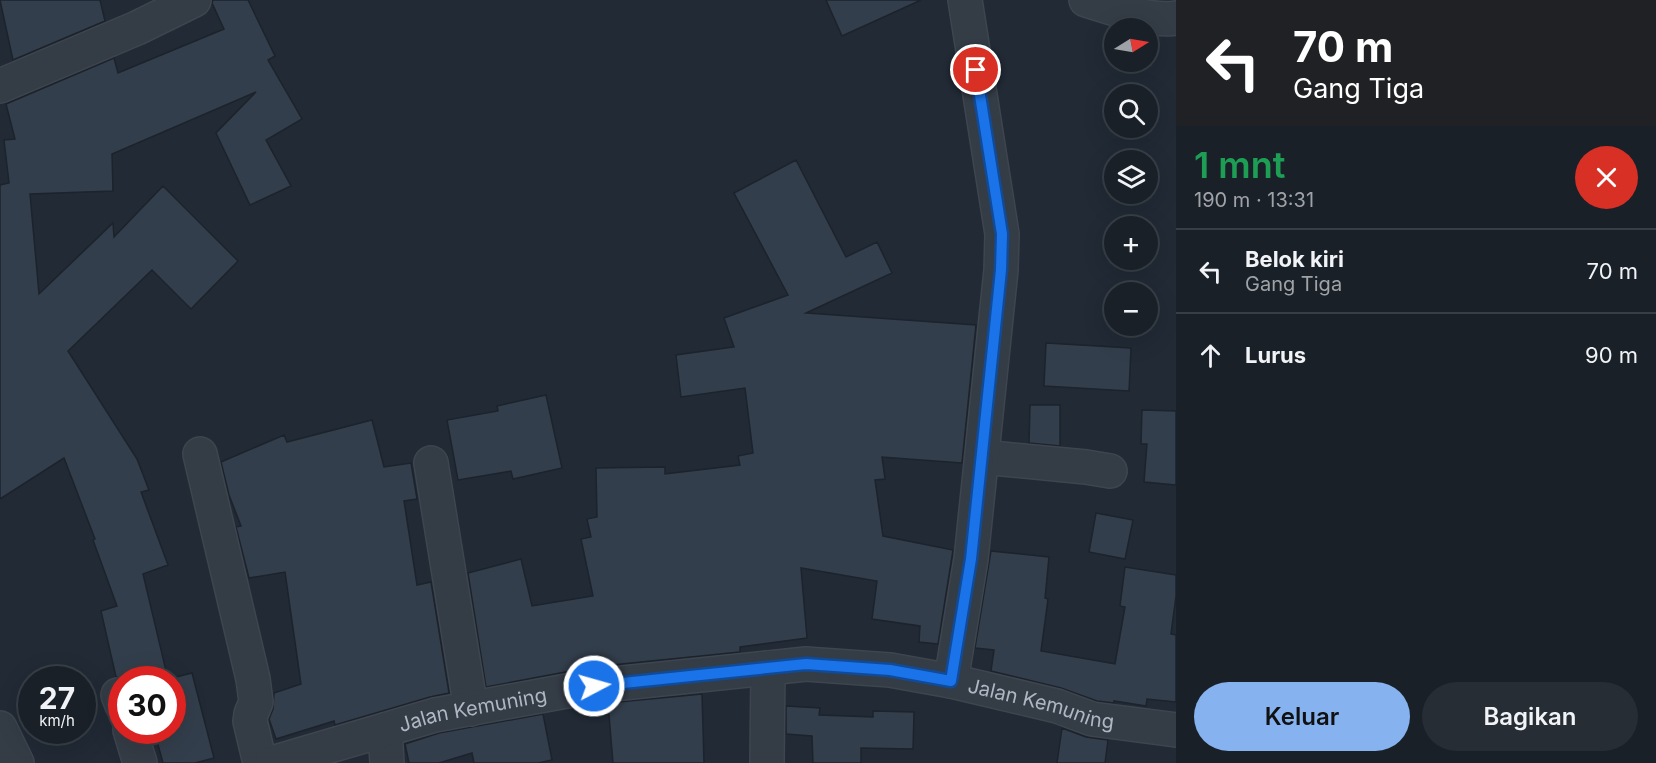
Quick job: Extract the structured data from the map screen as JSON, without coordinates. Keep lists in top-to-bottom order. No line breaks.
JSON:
{"streets":{"street":["Jalan Kemuning"]},"north":"right","page":{"turn":["70 m","Gang Tiga"],"map_buttons":["+","−"],"heading":["1 mnt","190 m · 13:31"],"list":[{"name":"Belok kiri","note":"Gang Tiga","value":"70 m"},{"name":"Lurus","value":"90 m"}],"speed":"27 km/h","limit":"30","buttons":["Keluar","Bagikan"]}}
